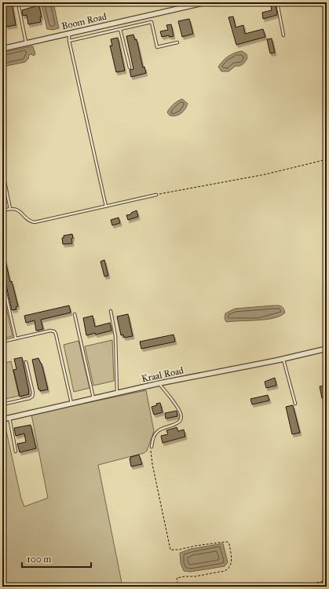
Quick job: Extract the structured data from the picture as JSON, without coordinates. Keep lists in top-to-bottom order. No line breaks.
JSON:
{"streets":{"street":["Boom Road","Kraal Road"]},"scale_bar":"100 m"}
